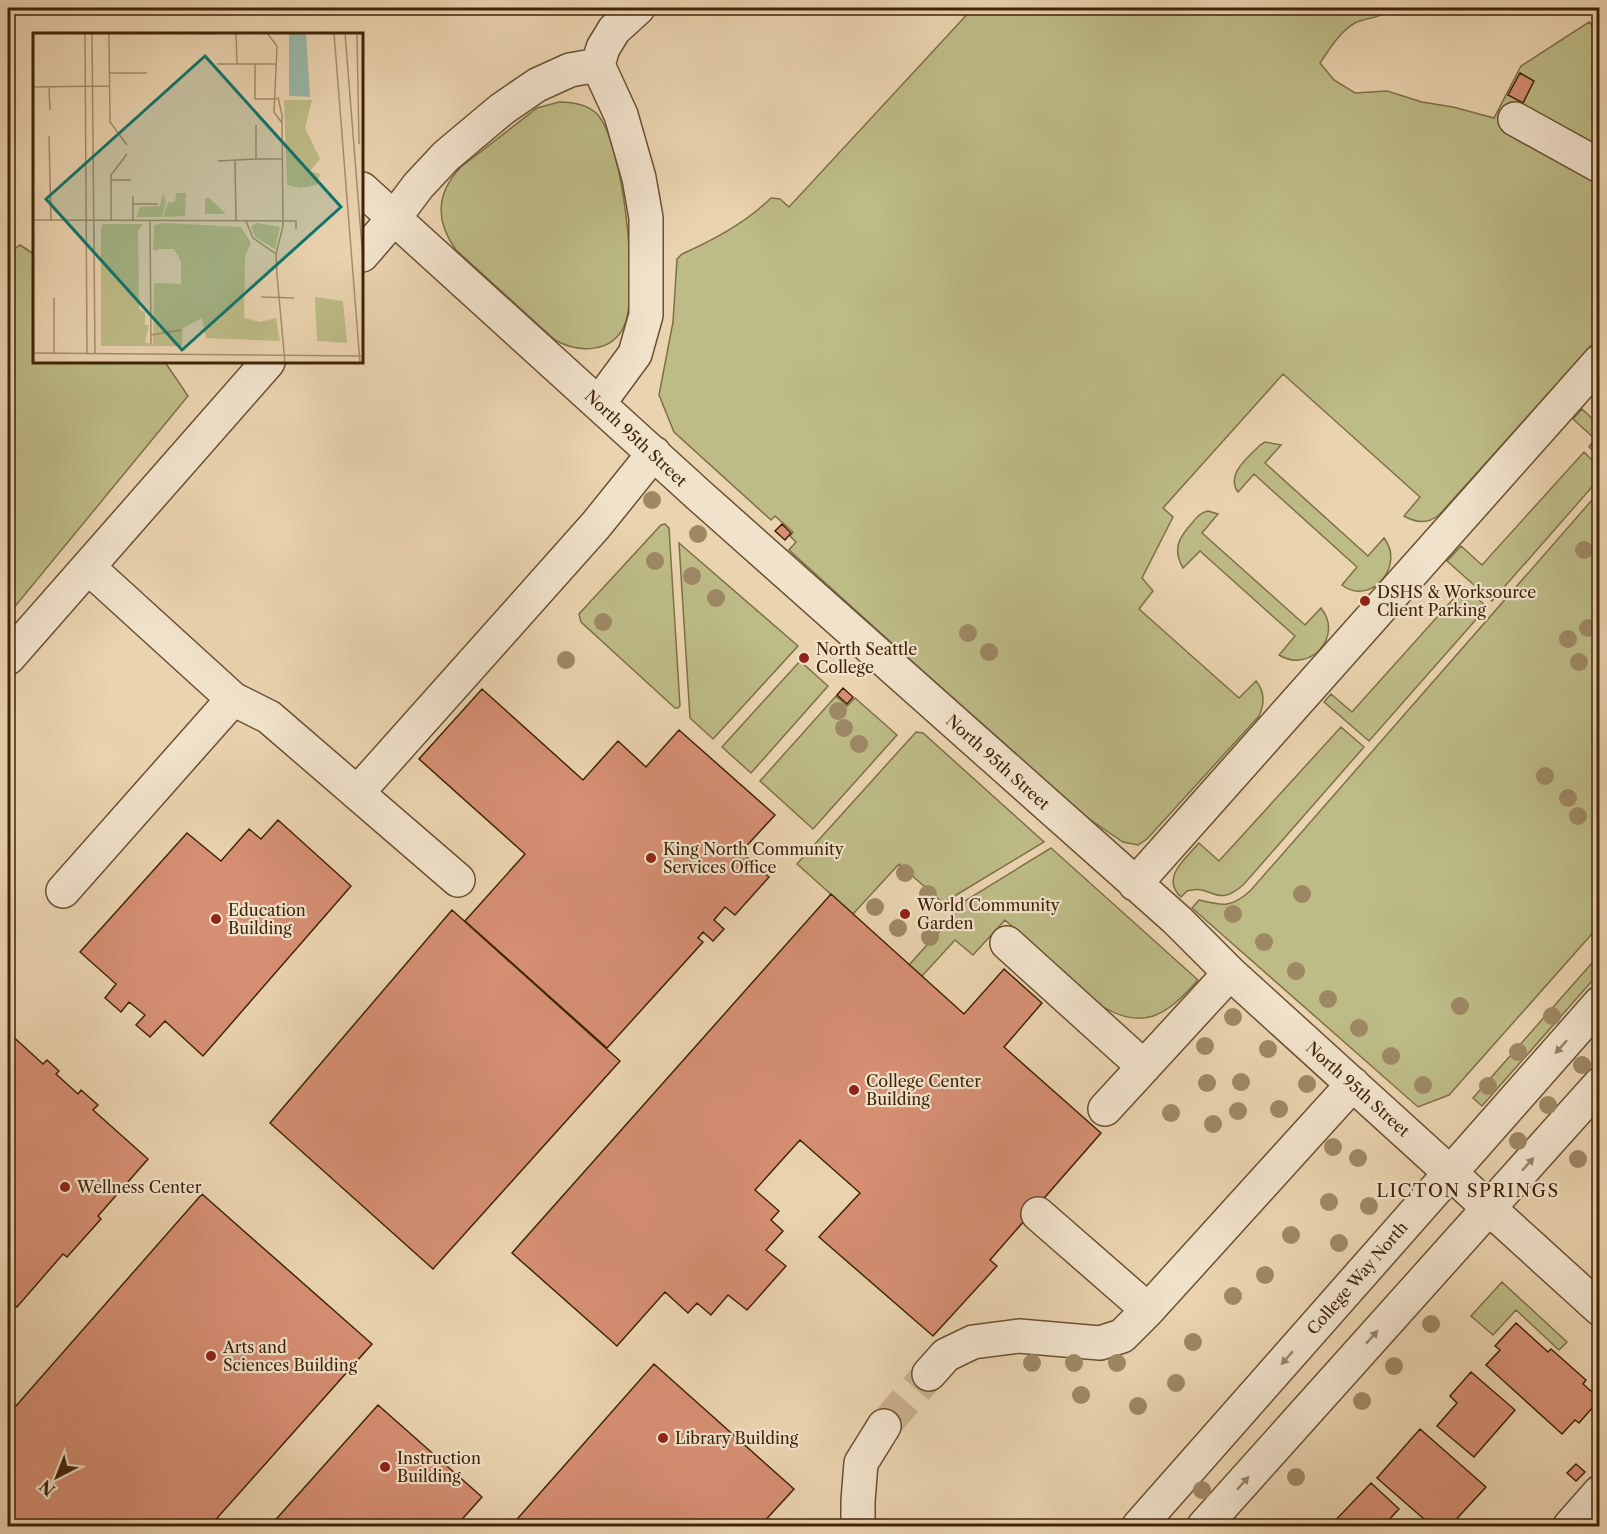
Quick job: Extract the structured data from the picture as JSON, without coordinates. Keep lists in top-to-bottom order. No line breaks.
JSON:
{"streets":{"street":["North 95th Street","College Way North"]},"crossings":[["North 95th Street","College Way North"]],"districts":["LICTON SPRINGS"],"places":["DSHS & Worksource Client Parking","North Seattle College","King North Community Services Office","World Community Garden","Education Building","College Center Building","Wellness Center","Arts and Sciences Building","Library Building","Instruction Building"],"north":"bottom left"}
